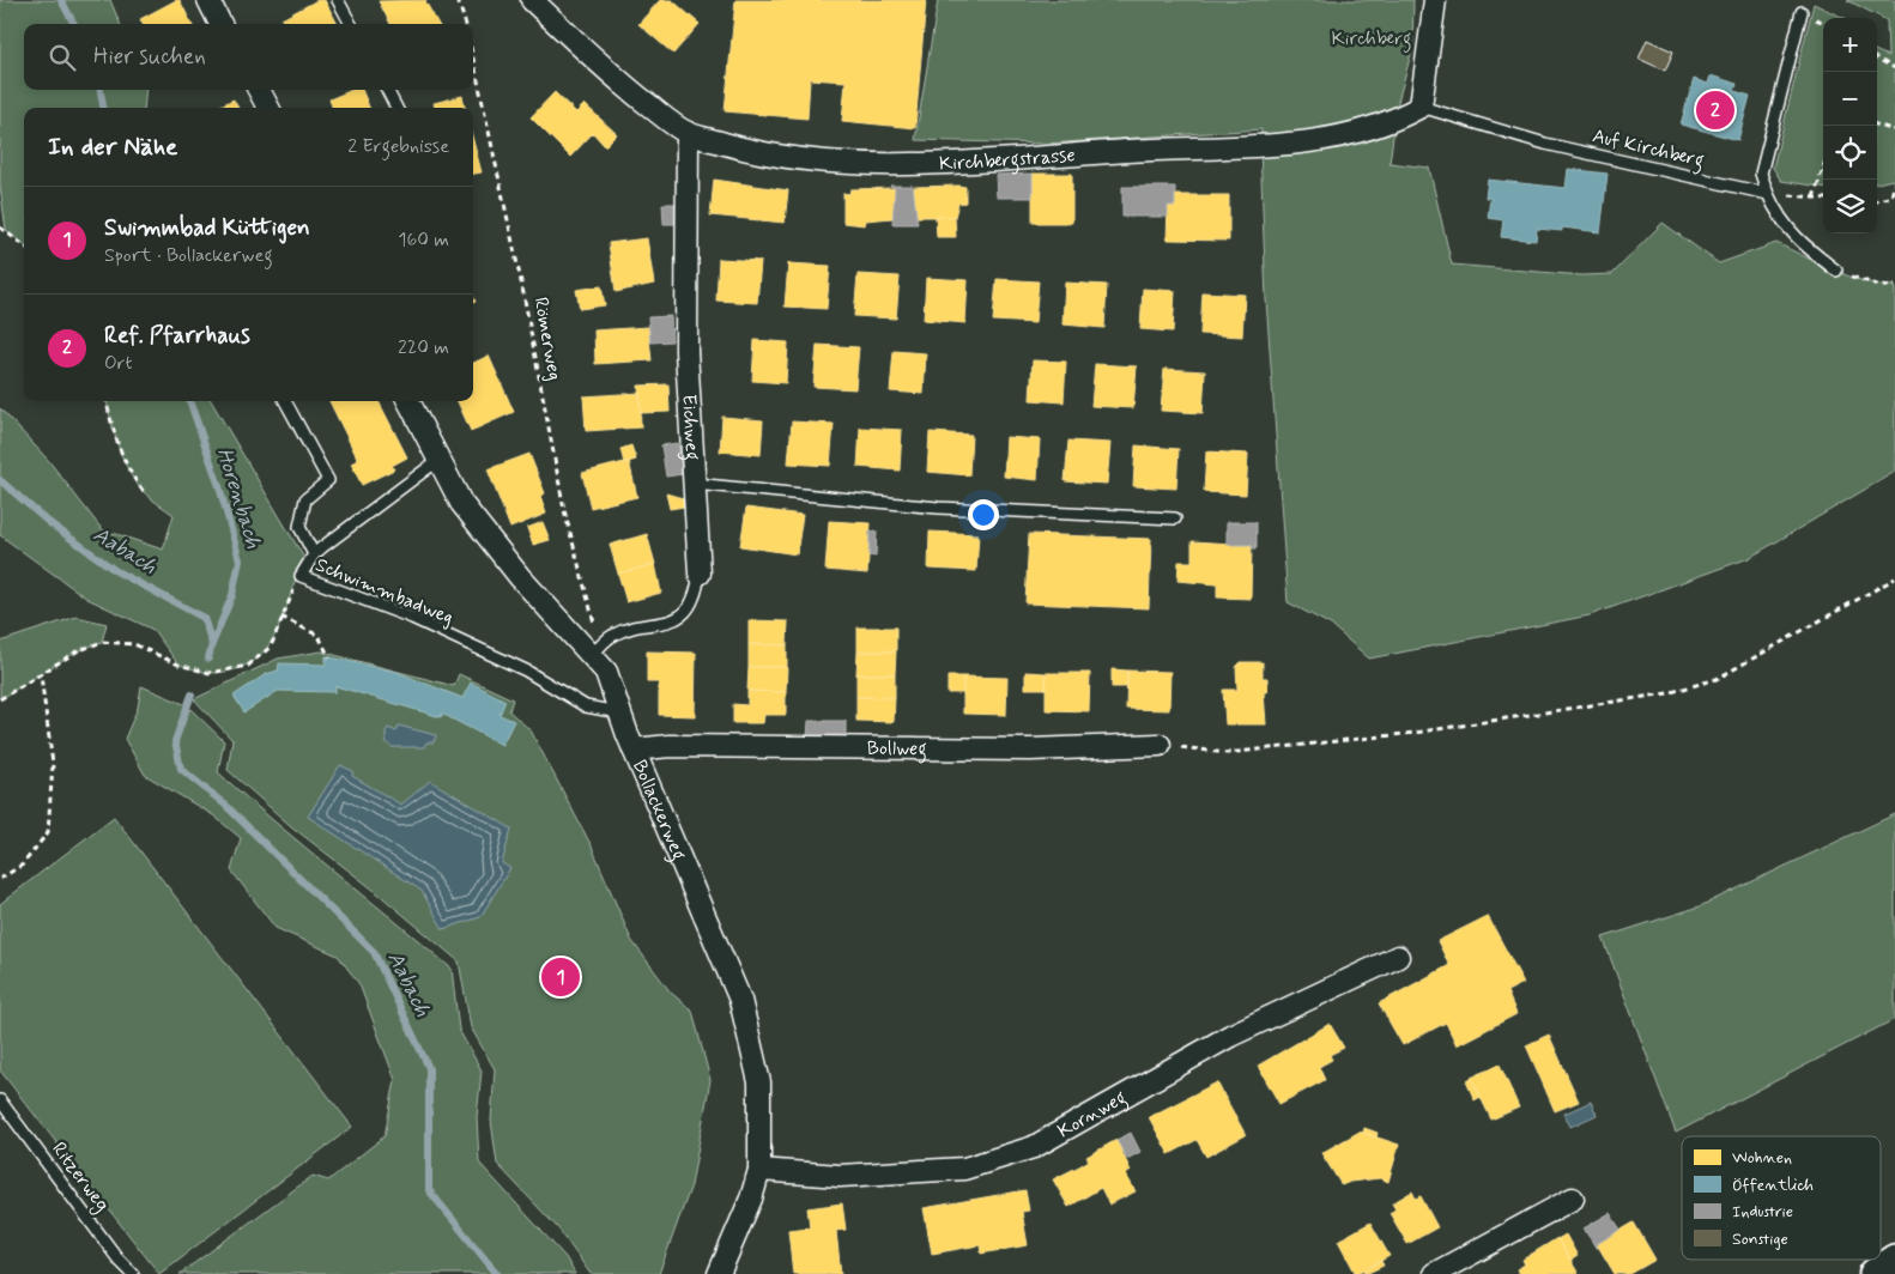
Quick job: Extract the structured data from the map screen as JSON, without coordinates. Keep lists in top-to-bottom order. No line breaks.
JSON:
{"streets":{"street":["Kirchbergstrasse","Eichweg","Bollweg","Bollackerweg","Kornweg"],"lane":["Auf Kirchberg","Schwimmbadweg","Ritzerweg"],"path":["Römerweg"]},"crossings":[["Auf Kirchberg","Kirchbergstrasse"],["Kirchbergstrasse","Eichweg"],["Römerweg","Eichweg"],["Römerweg","Bollackerweg"],["Eichweg","Bollackerweg"],["Schwimmbadweg","Bollackerweg"],["Bollweg","Bollackerweg"],["Bollackerweg","Kornweg"]],"water":["Horenbach","Aabach"],"parks":["Kirchberg"],"legend":["Wohnen","Öffentlich","Industrie","Sonstige"],"page":{"map_buttons":["+","−"],"search":"Hier suchen","pins":["2","1"],"heading":["In der Nähe","2 Ergebnisse"],"list":[{"mark":"1","name":"Swimmbad Küttigen","note":"Sport · Bollackerweg","value":"160 m"},{"mark":"2","name":"Ref. Pfarrhaus","note":"Ort","value":"220 m"}]}}
